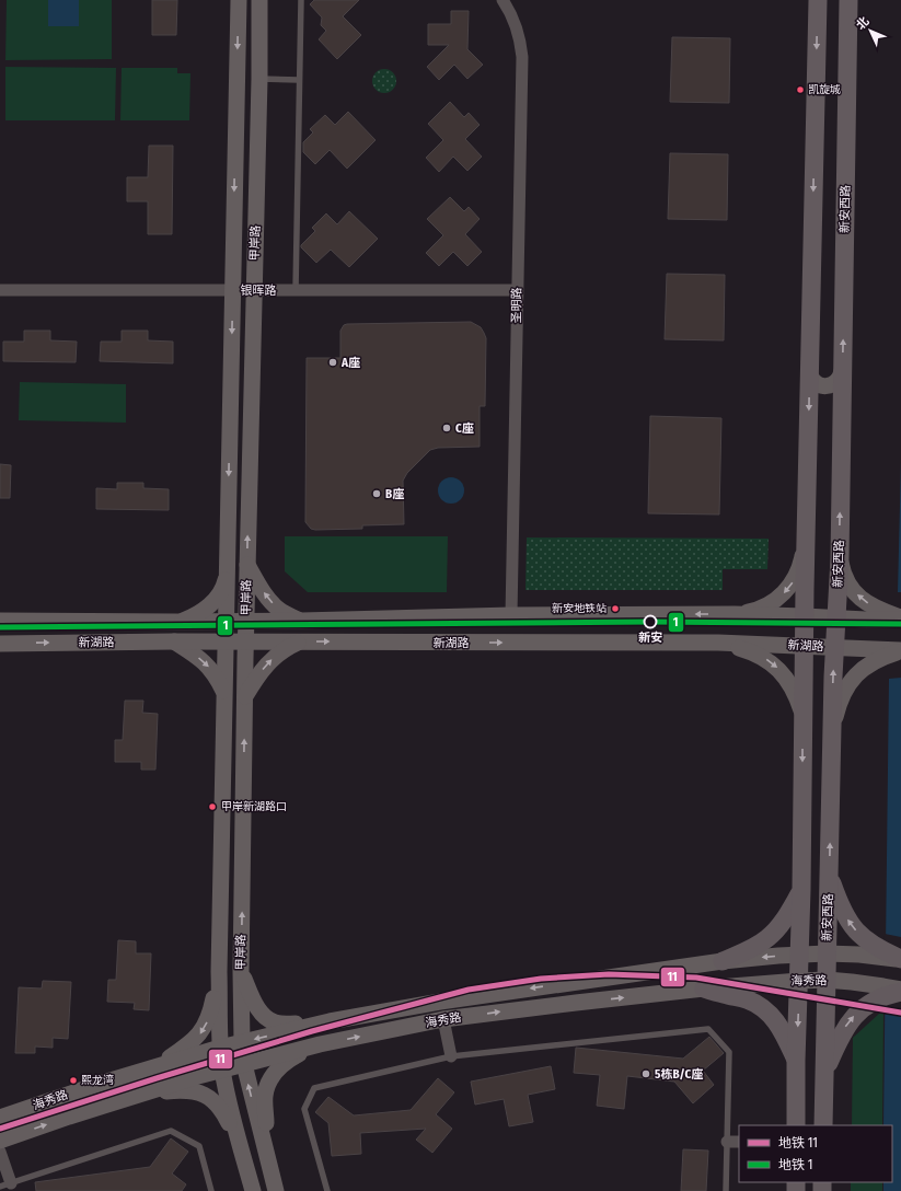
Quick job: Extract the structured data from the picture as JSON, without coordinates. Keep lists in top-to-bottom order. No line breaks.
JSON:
{"streets":{"main road":["新安西路","甲岸路","新湖路","海秀路"],"street":["银晖路","圣明路"]},"crossings":[["新安西路","新湖路"],["新安西路","海秀路"],["甲岸路","银晖路"],["甲岸路","新湖路"],["甲岸路","海秀路"],["银晖路","圣明路"],["圣明路","新湖路"]],"places":["凯旋城","A座","C座","B座","新安地铁站","新安","甲岸新湖路口","5栋B/C座","熙龙湾"],"lines":["metro line 1","metro line 11"],"legend":["地铁 11","地铁 1"],"north":"top left"}
